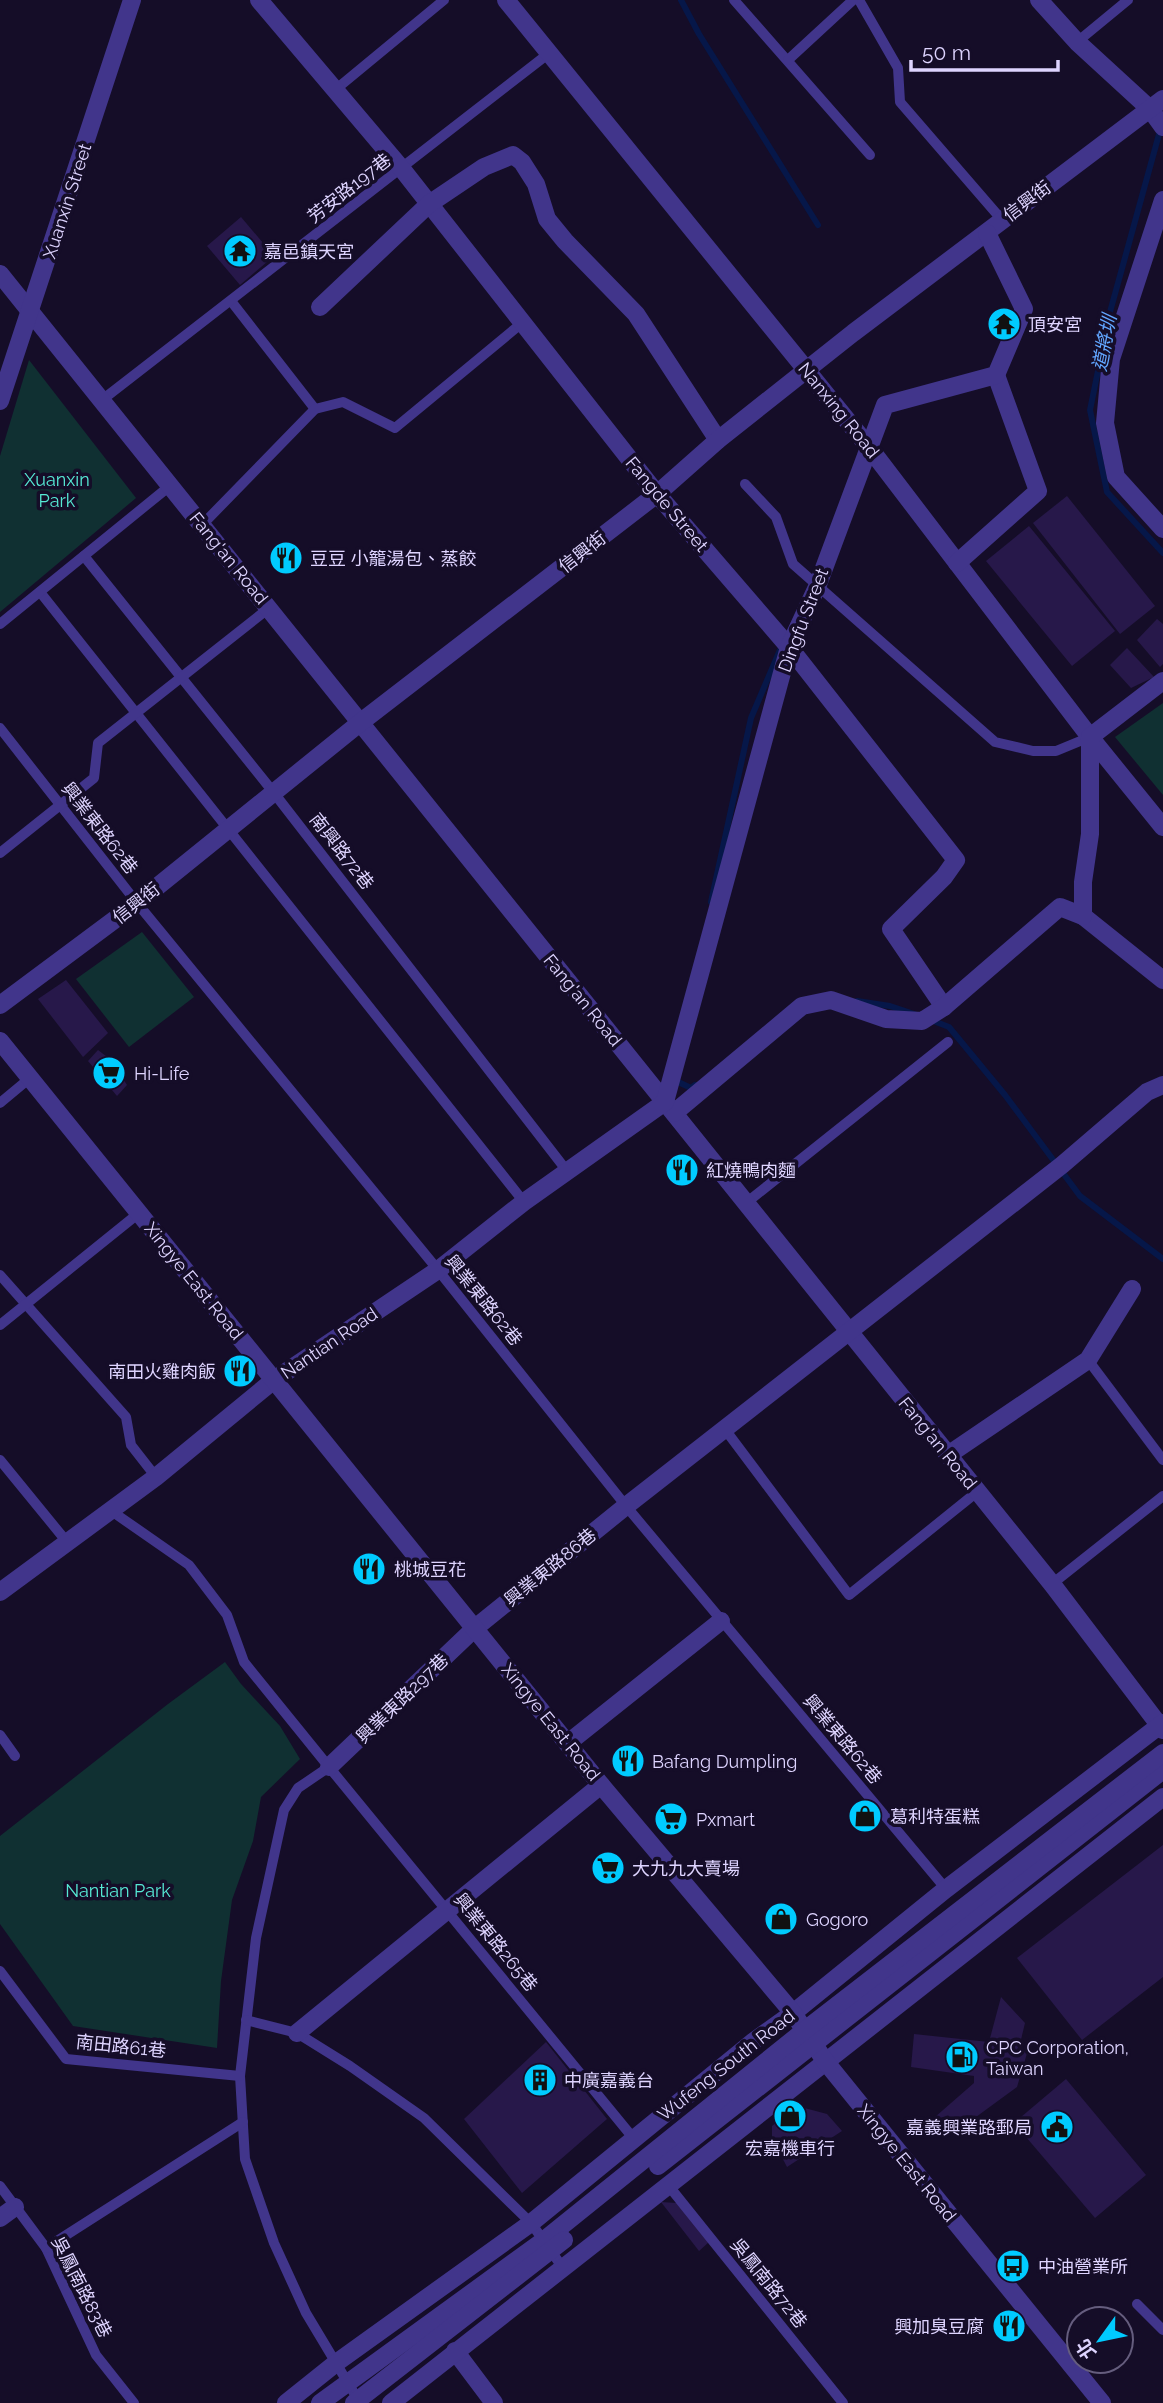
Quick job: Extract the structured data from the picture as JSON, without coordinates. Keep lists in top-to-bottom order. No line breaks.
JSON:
{"streets":{"street":["Xuanxin Street","信興街","Nanxing Road","Fangde Street","Fang'an Road","Dingfu Street","Xingye East Road","Nantian Road","興業東路86巷","興業東路297巷","Wufeng South Road"],"lane":["芳安路197巷","興業東路62巷","南興路72巷","興業東路265巷","南田路61巷","吳鳳南路72巷","吳鳳南路83巷"]},"crossings":[["芳安路197巷","Nanxing Road"],["芳安路197巷","Fangde Street"],["芳安路197巷","Fang'an Road"],["Xuanxin Street","Fang'an Road"],["信興街","Nanxing Road"],["信興街","Fangde Street"],["信興街","Fang'an Road"],["信興街","興業東路62巷"],["信興街","南興路72巷"],["Nanxing Road","Dingfu Street"],["Fangde Street","Dingfu Street"],["Fangde Street","Nantian Road"],["Fang'an Road","Dingfu Street"],["Fang'an Road","Nantian Road"],["Fang'an Road","興業東路86巷"],["Fang'an Road","Wufeng South Road"],["Dingfu Street","Nantian Road"],["興業東路62巷","Nantian Road"],["興業東路62巷","興業東路86巷"],["興業東路62巷","Wufeng South Road"],["南興路72巷","Nantian Road"],["Xingye East Road","Nantian Road"],["Xingye East Road","興業東路86巷"],["Xingye East Road","興業東路297巷"],["Xingye East Road","Wufeng South Road"],["Nantian Road","興業東路265巷"],["興業東路86巷","興業東路297巷"],["興業東路297巷","興業東路265巷"],["興業東路265巷","Wufeng South Road"]],"water":["道將圳"],"parks":["Xuanxin Park","Nantian Park"],"places":{"temple":["嘉邑鎮天宮","頂安宮"],"restaurant":["豆豆 小籠湯包、蒸餃","紅燒鴨肉麵","南田火雞肉飯","桃城豆花","Bafang Dumpling","興加臭豆腐"],"supermarket":["Hi-Life","Pxmart","大九九大賣場"],"shop":["葛利特蛋糕","Gogoro","宏嘉機車行"],"fuel station":["CPC Corporation, Taiwan"],"building":["中廣嘉義台"],"public building":["嘉義興業路郵局"],"bus stop":["中油營業所"]},"scale_bar":"50 m","north":"bottom left"}
